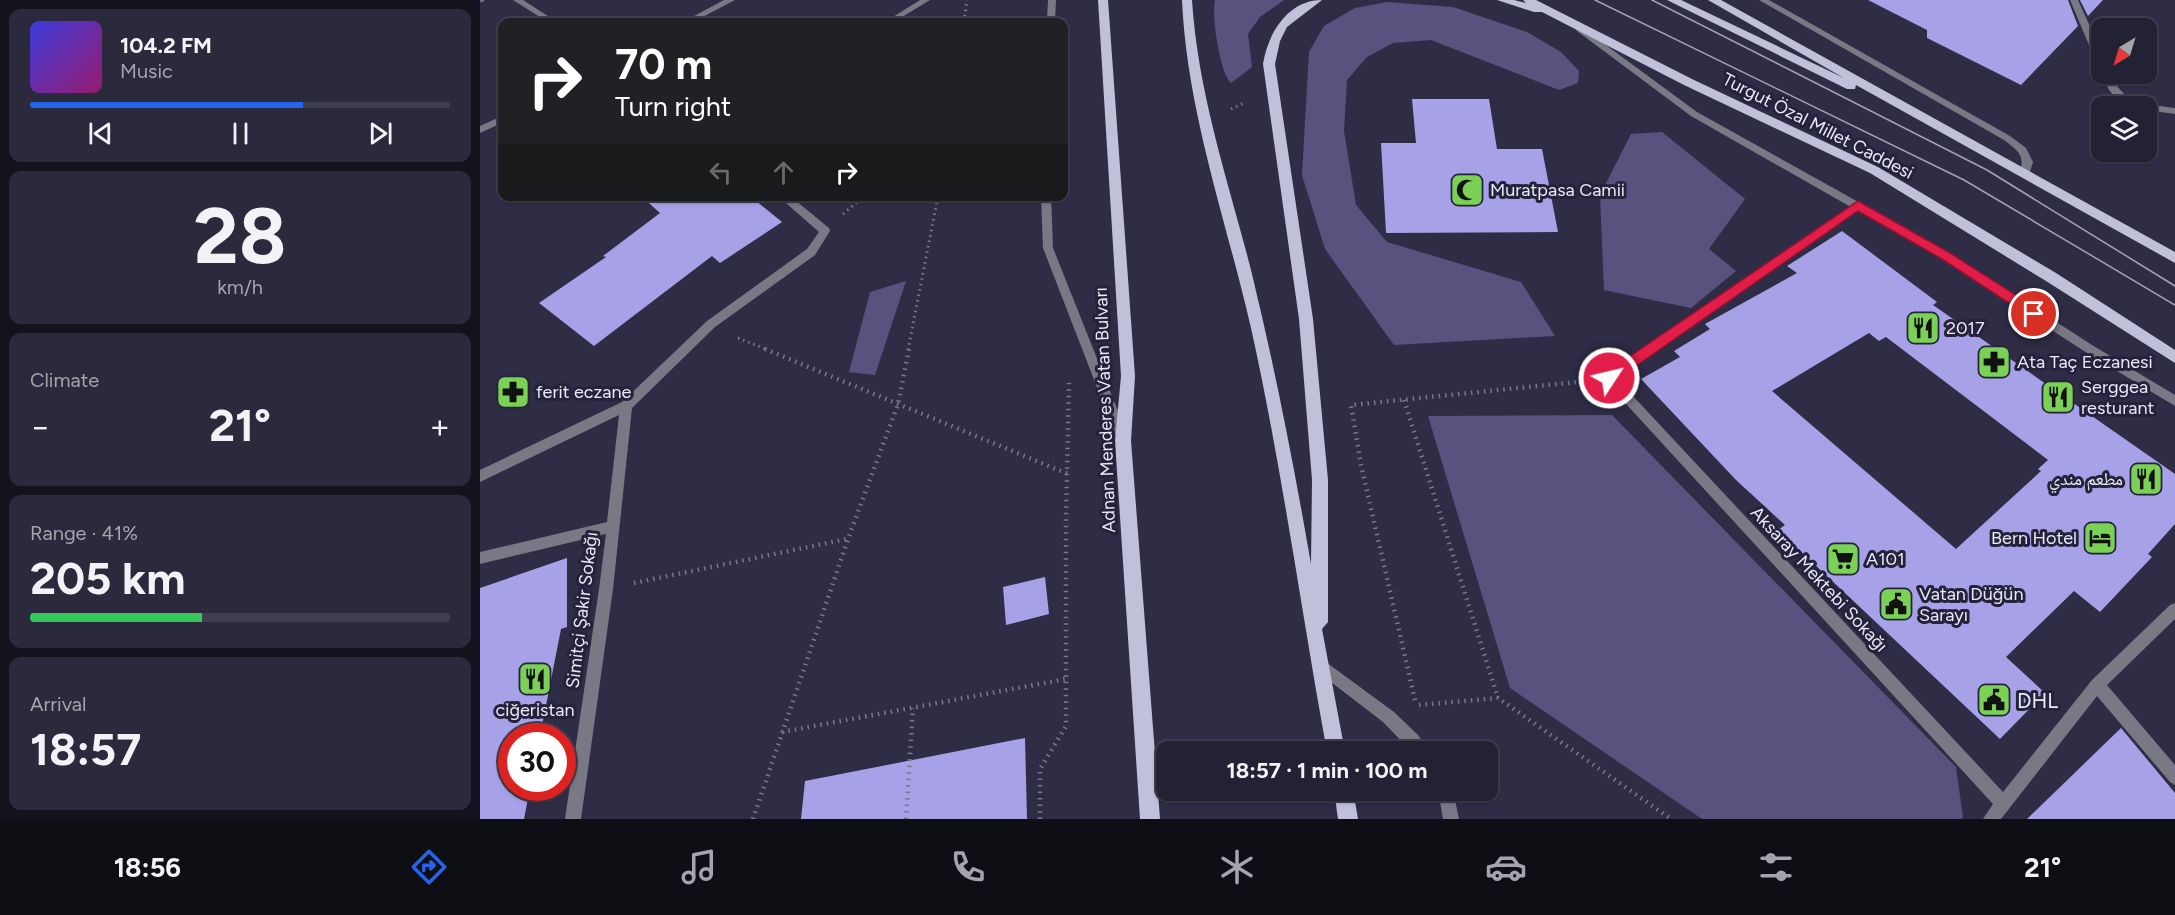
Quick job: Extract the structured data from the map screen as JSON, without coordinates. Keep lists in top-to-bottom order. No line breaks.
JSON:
{"streets":{"main road":["Turgut Özal Millet Caddesi","Adnan Menderes Vatan Bulvarı"],"street":["Aksaray Mektebi Sokağı","Simitçi Şakir Sokağı"]},"places":{"mosque":["Muratpasa Camii"],"restaurant":["2017","Serggea resturant","مطعم مندي","ciğeristan"],"pharmacy":["Ata Taç Eczanesi","ferit eczane"],"hotel":["Bern Hotel"],"supermarket":["A101"],"public building":["Vatan Düğün Sarayı","DHL"]},"north":"bottom left","page":{"turn":["70 m","Turn right"],"song":["104.2 FM","Music"],"tile":[["28","km/h"],"Climate",["Range · 41%","205 km"],["Arrival","18:57"]],"heat":["−","21°","+"],"limit":"30","trip":"18:57 · 1 min · 100 m","tabs":["18:56","21°"]}}
